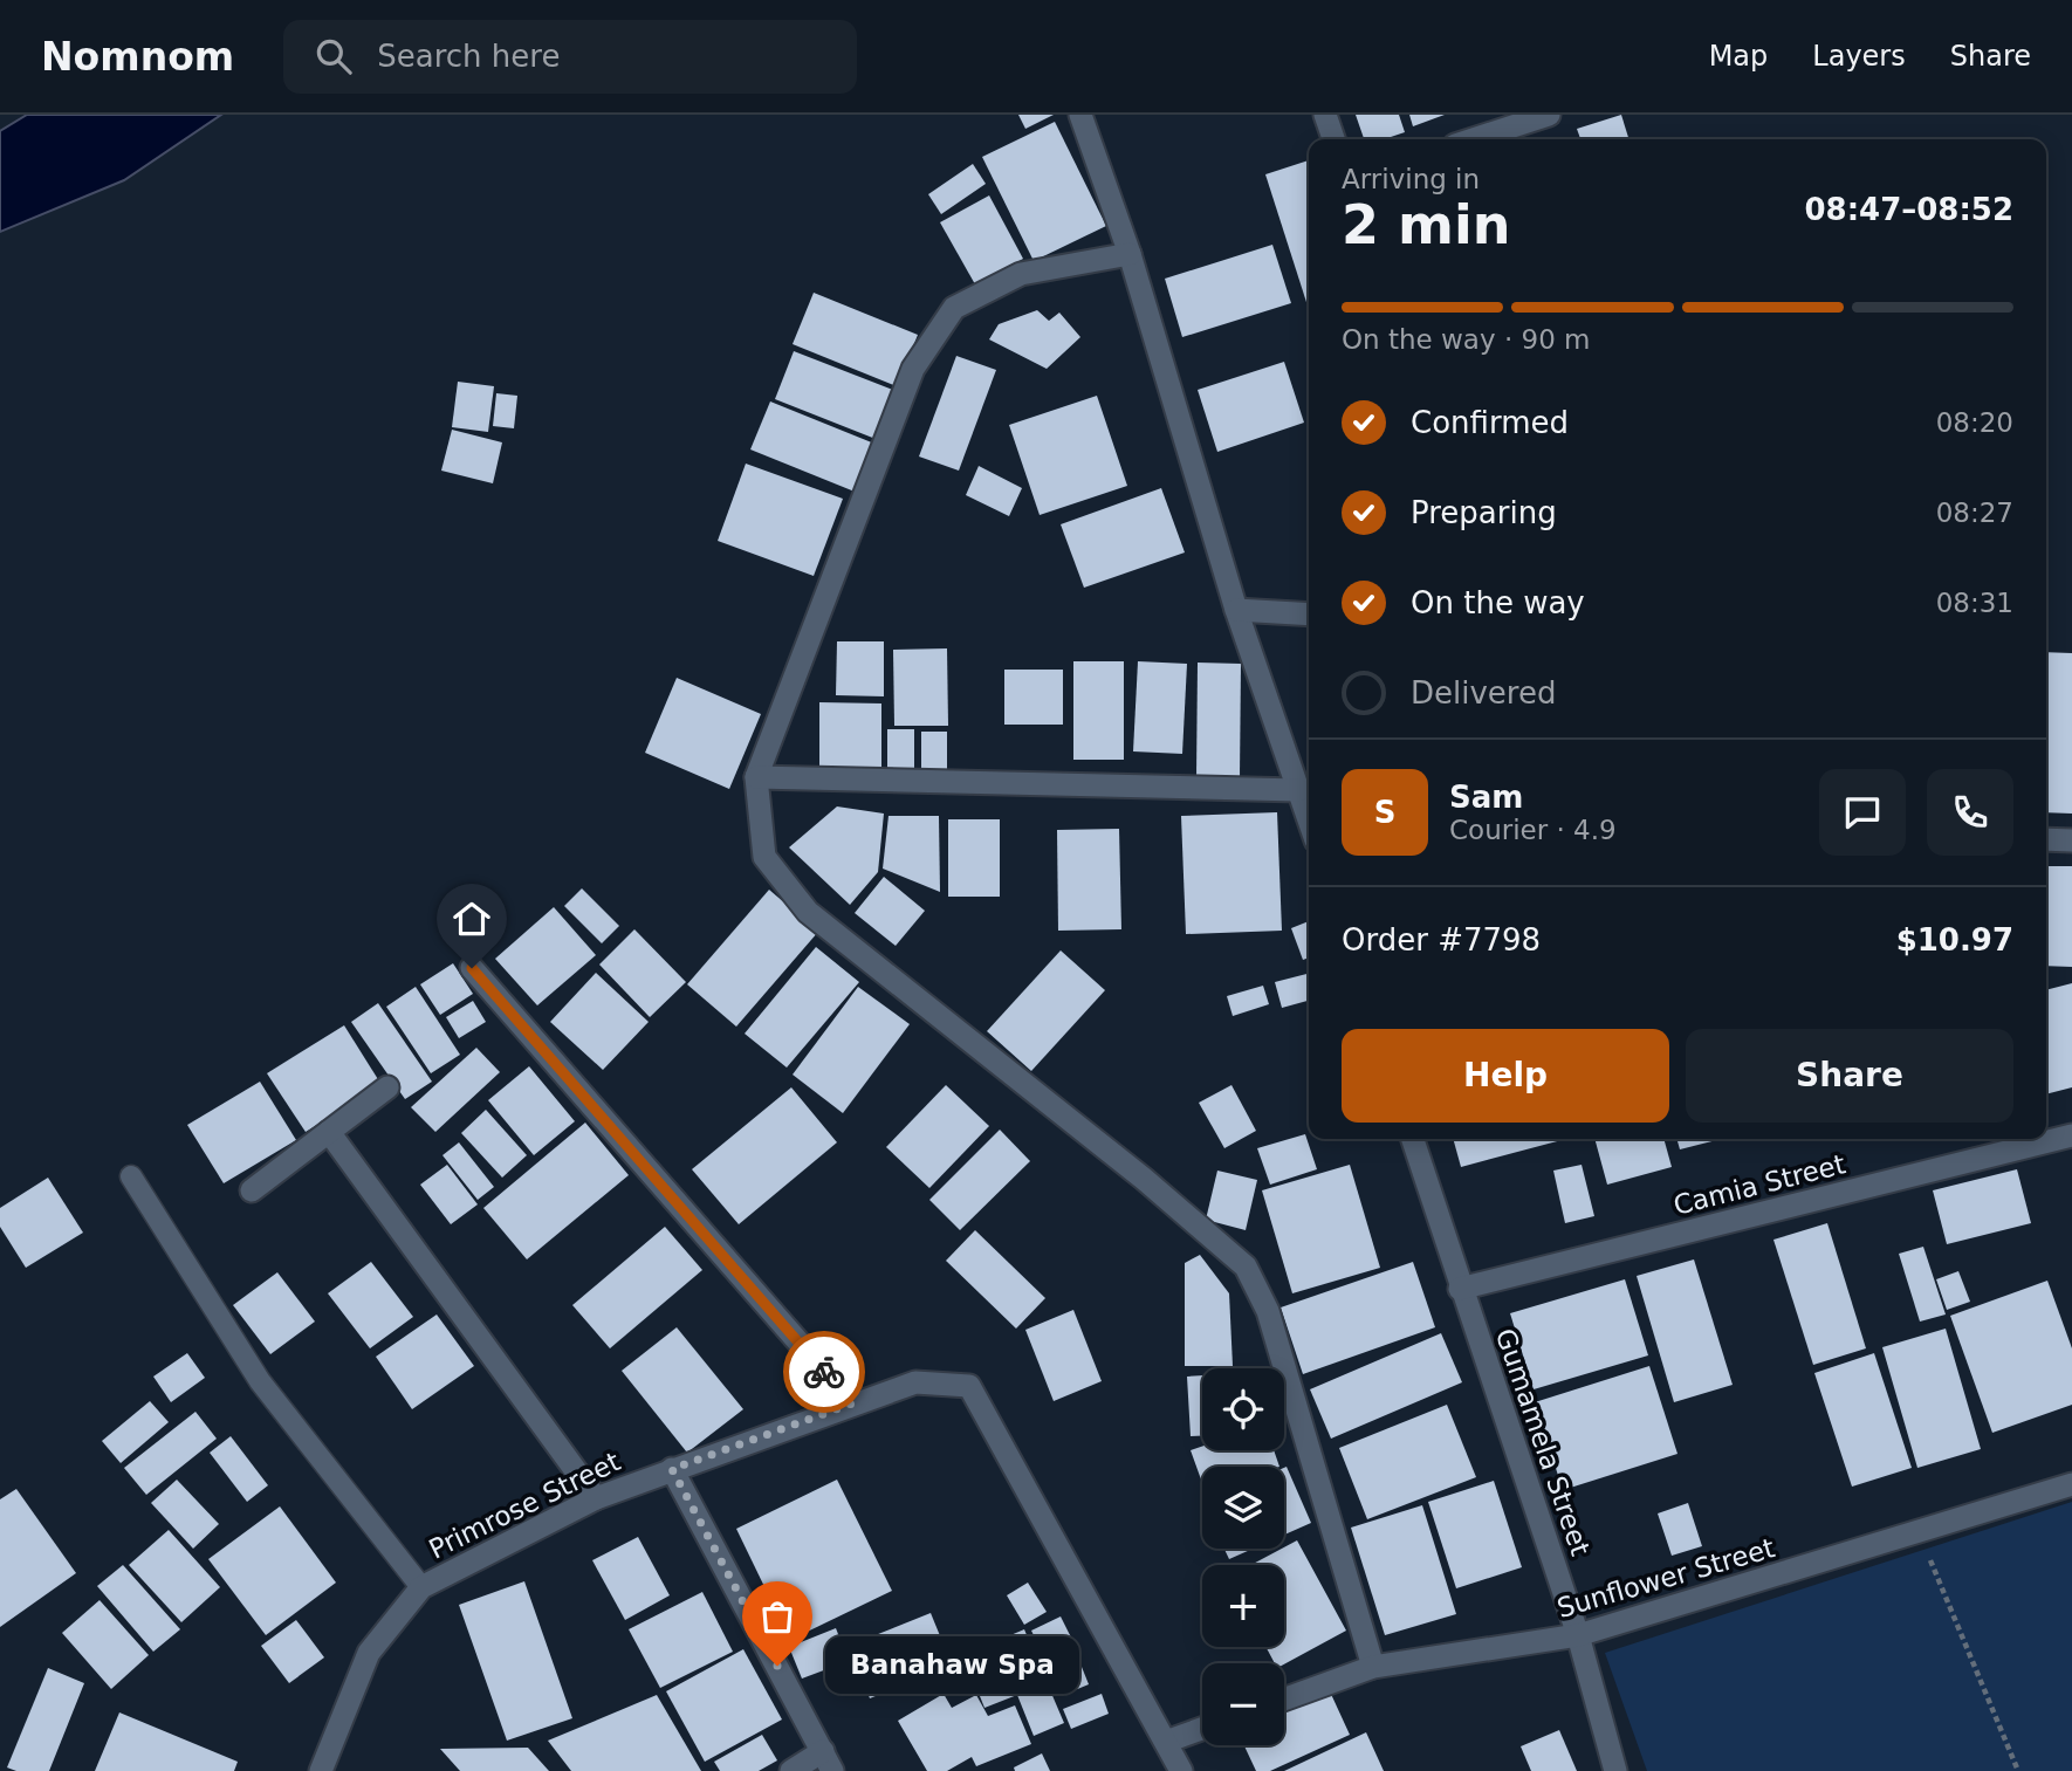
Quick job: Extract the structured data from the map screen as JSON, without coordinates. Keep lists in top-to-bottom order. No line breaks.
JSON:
{"streets":{"street":["Camia Street","Gumamela Street","Primrose Street","Sunflower Street"]},"crossings":[["Camia Street","Gumamela Street"],["Gumamela Street","Sunflower Street"]],"places":["Banahaw Spa"],"page":{"header":"Nomnom","search":"Search here","nav":["Map","Layers","Share"],"heading":["2 min","Arriving in","08:47–08:52"],"panel":["Sam","Courier · 4.9","Order #7798","$10.97"],"bar":"On the way · 90 m","list":[["Confirmed","08:20"],["Preparing","08:27"],["On the way","08:31"],"Delivered"],"round":"S","buttons":["Help","Share"],"map_buttons":["+","−"],"bubble":"Banahaw Spa"}}
